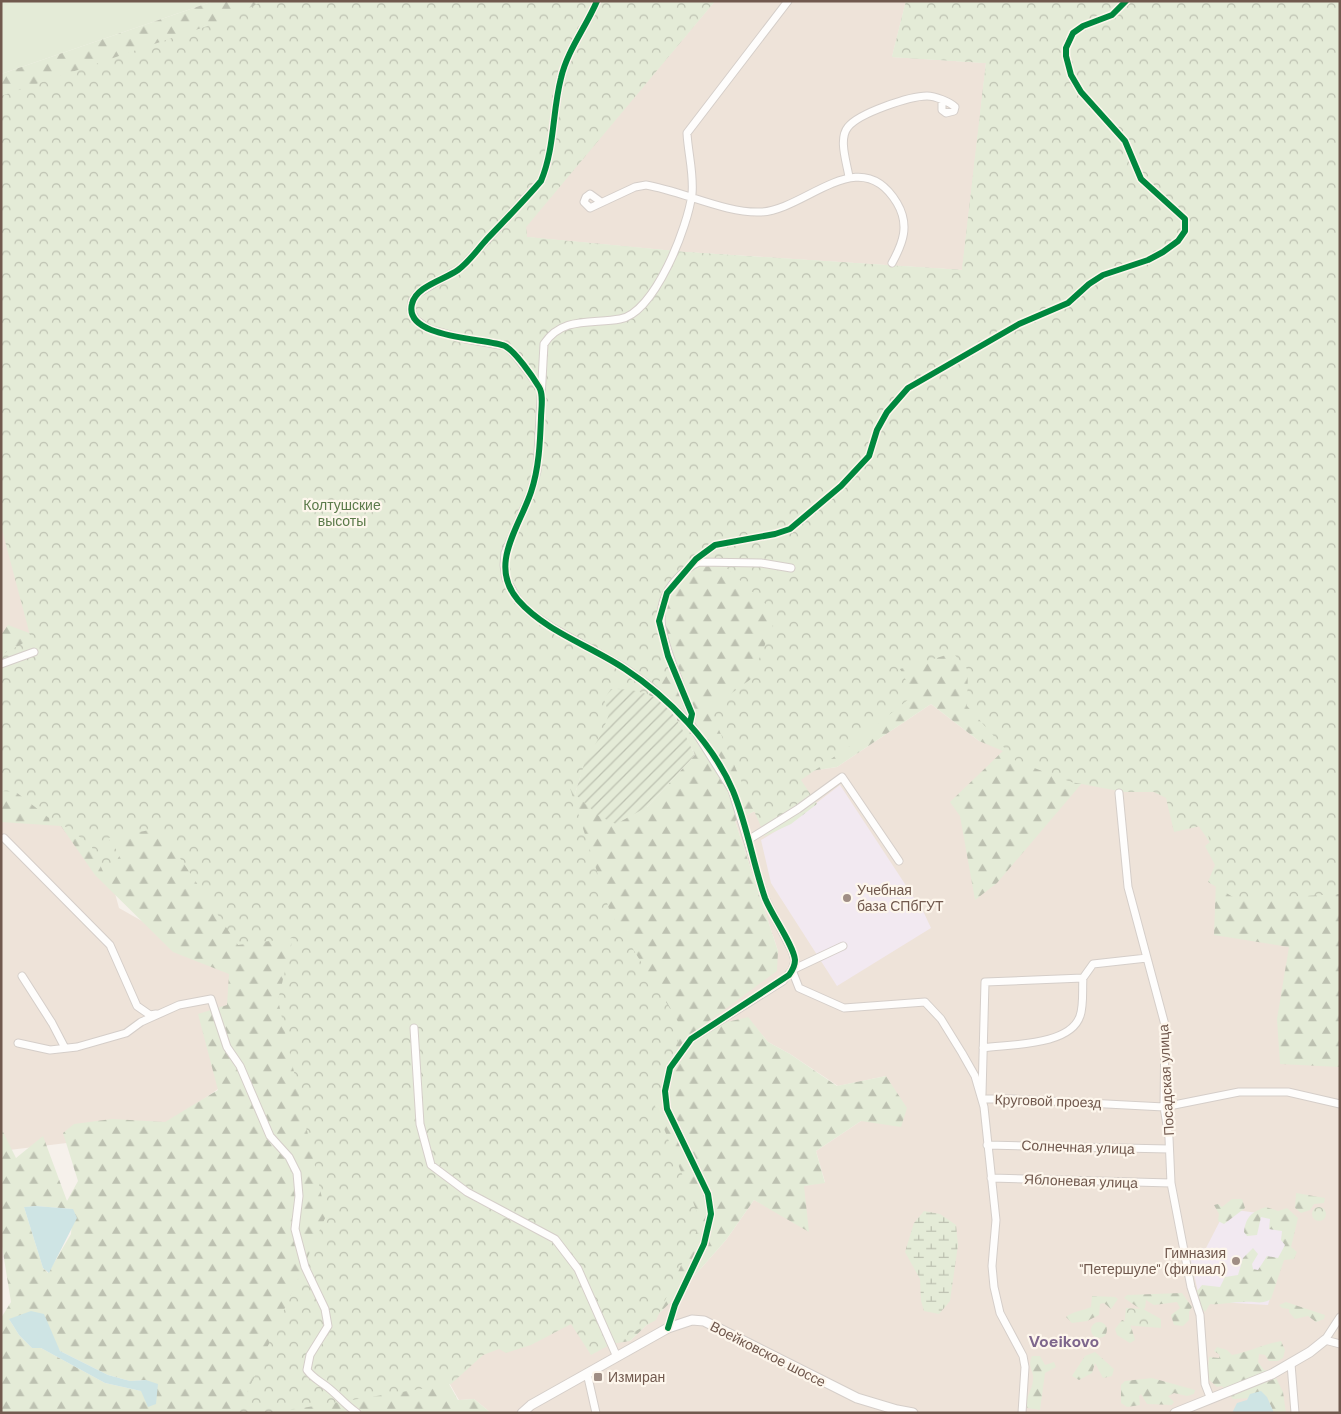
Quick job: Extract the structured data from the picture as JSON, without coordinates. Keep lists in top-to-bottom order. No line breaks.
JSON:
{"streets":{"street":["Посадская улица","Круговой проезд","Солнечная улица","Яблоневая улица","Воейковское шоссе"]},"crossings":[["Посадская улица","Круговой проезд"],["Посадская улица","Солнечная улица"],["Посадская улица","Яблоневая улица"]],"districts":["Voeikovo"],"parks":["Колтушские высоты"],"places":{"other":["Учебная база СПбГУТ","Гимназия \"Петершуле\" (филиал)"],"transit":["Измиран"]}}
